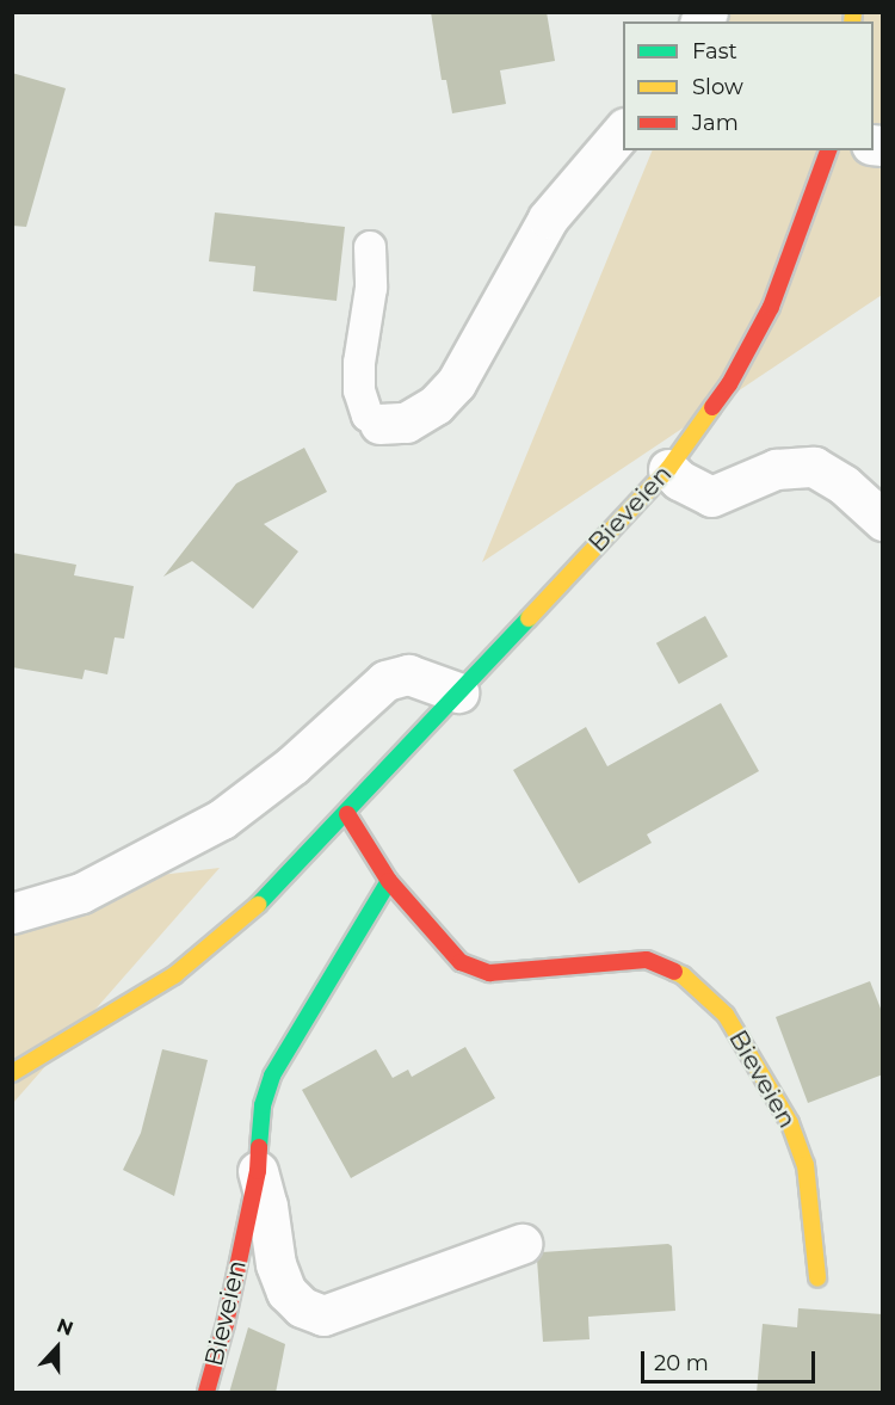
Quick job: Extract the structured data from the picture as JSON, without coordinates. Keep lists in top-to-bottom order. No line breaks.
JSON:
{"streets":{"street":["Bieveien"]},"legend":["Fast","Slow","Jam"],"scale_bar":"20 m","north":"top"}
